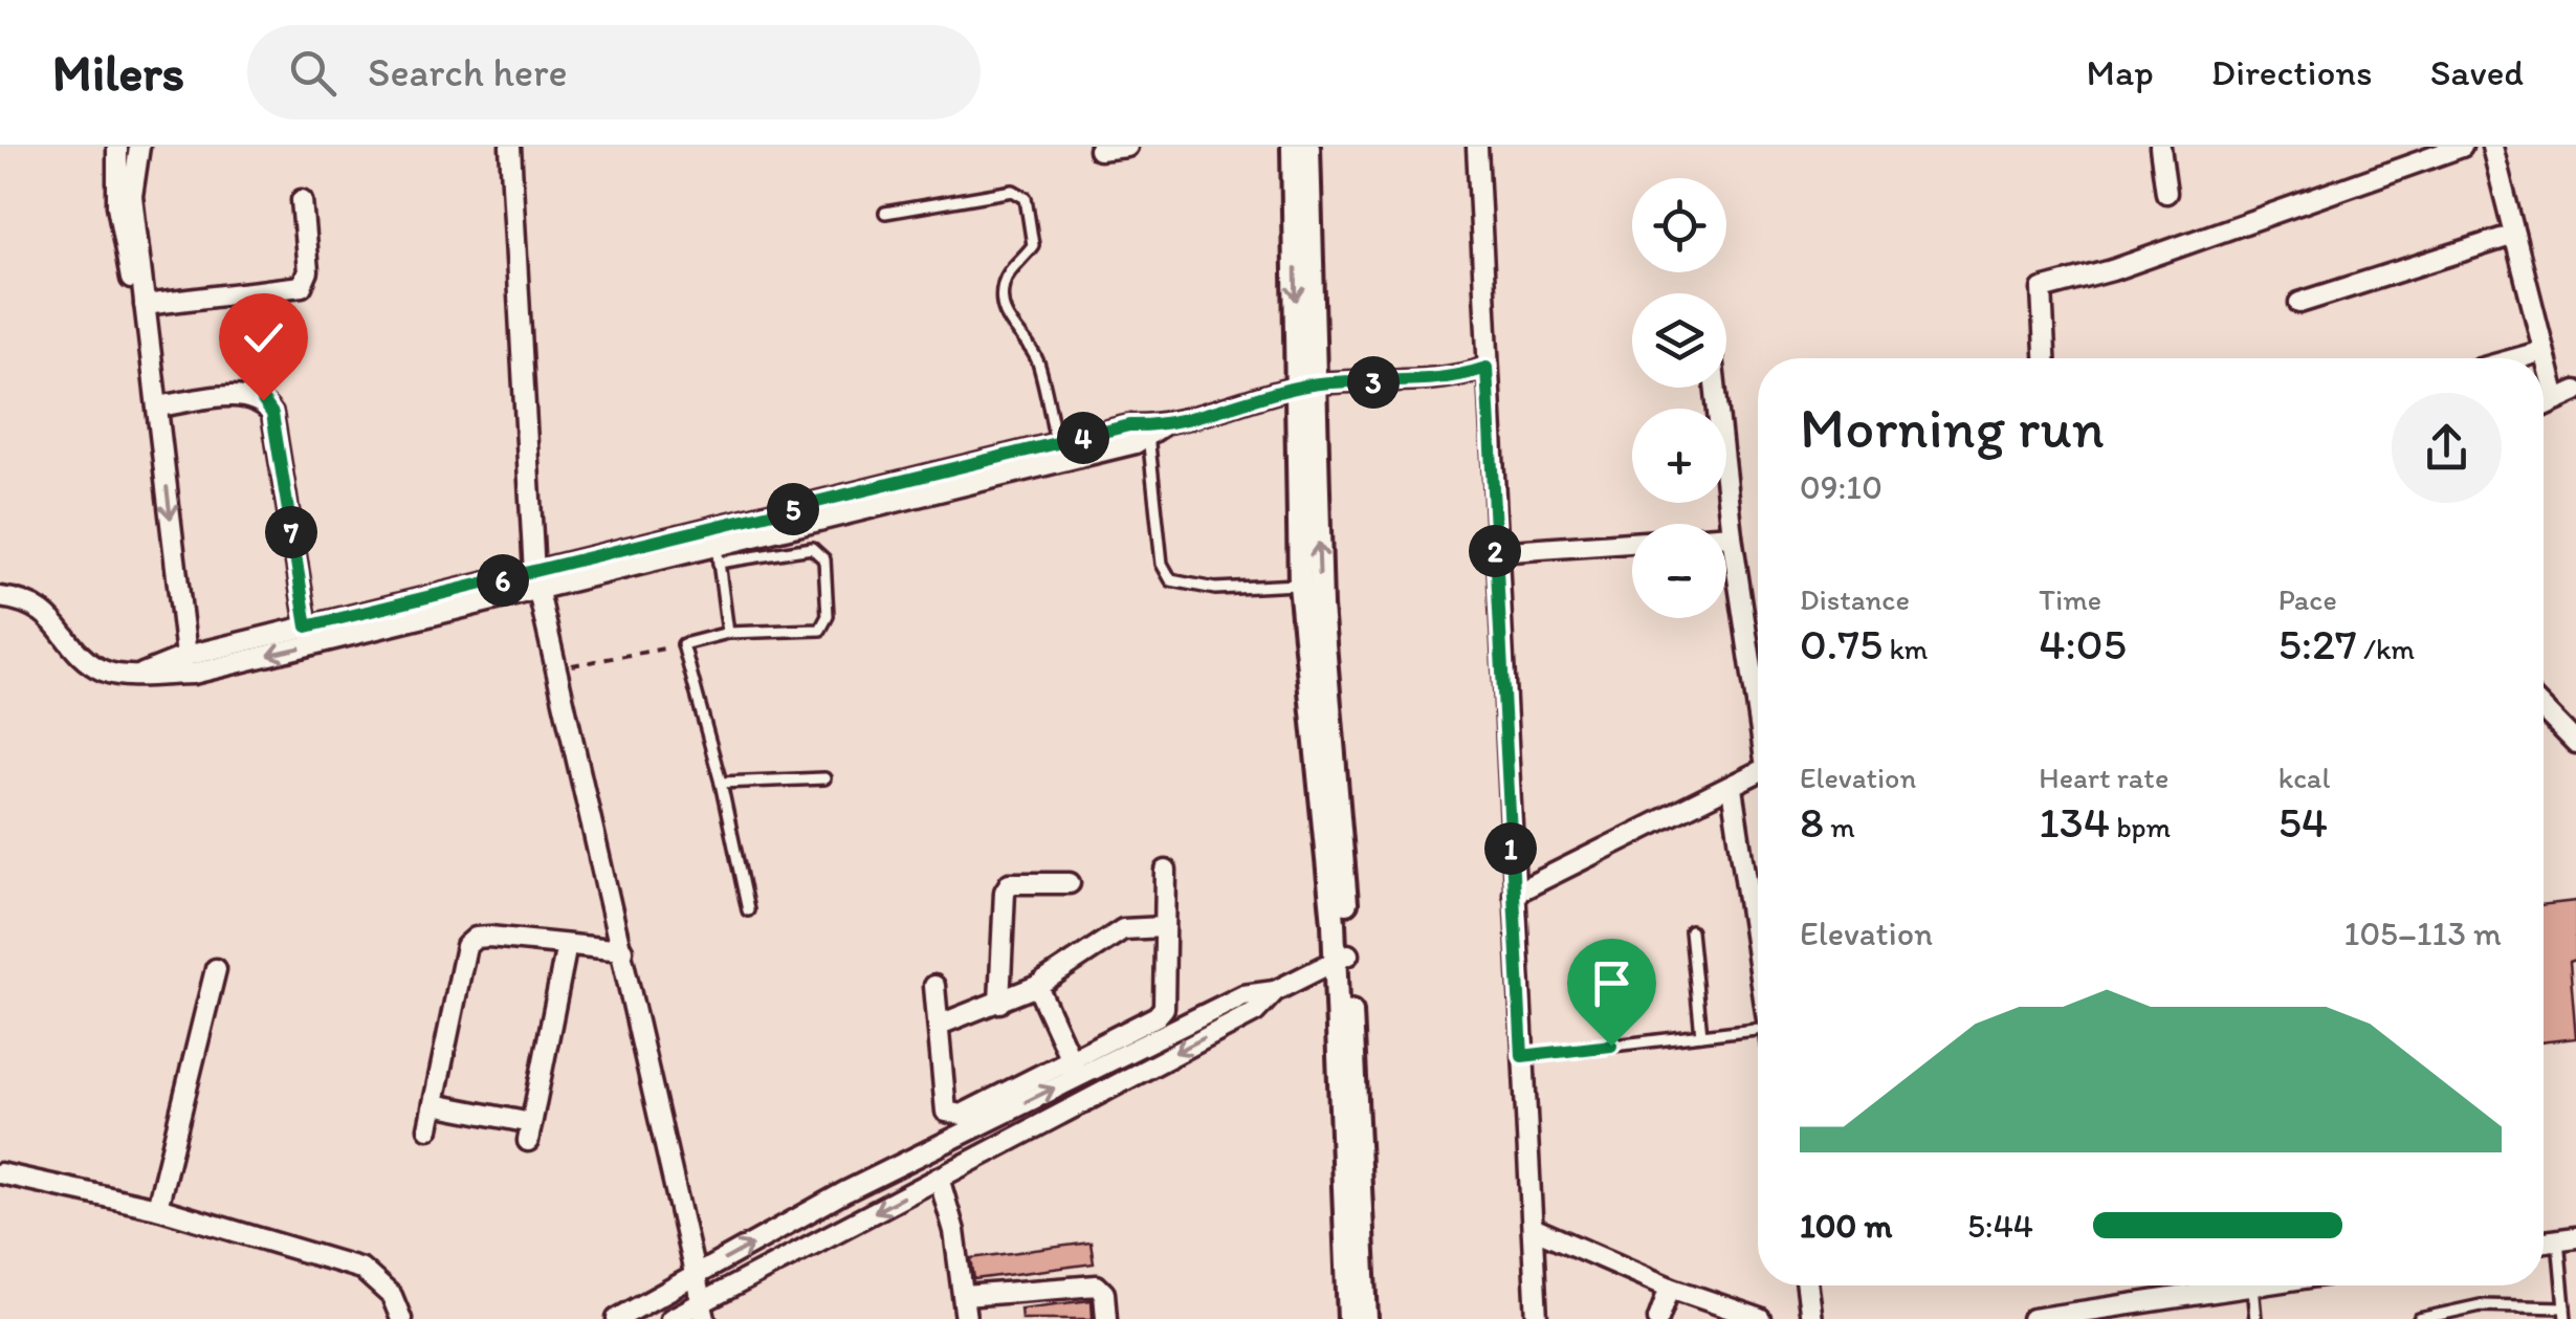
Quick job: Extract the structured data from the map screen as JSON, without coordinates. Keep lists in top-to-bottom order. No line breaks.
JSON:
{"page":{"header":"Milers","search":"Search here","nav":["Map","Directions","Saved"],"map_buttons":["+","−"],"pins":["3","4","5","7","2","6","1"],"heading":["Morning run","09:10"],"stats":[["Distance","0.75 km"],["Time","4:05"],["Pace","5:27 /km"],["Elevation","8 m"],["Heart rate","134 bpm"],["kcal","54"]],"chart":["Elevation","105–113 m"],"list":[{"name":"100 m","note":"5:44"}]}}
